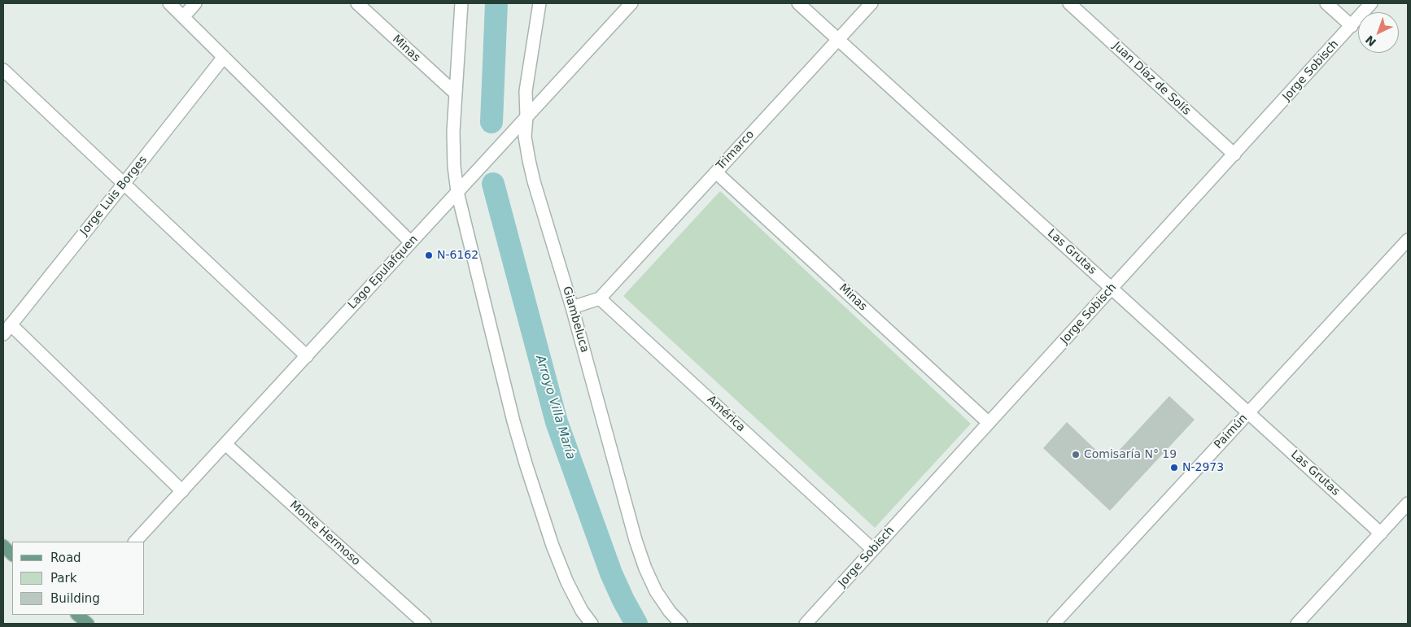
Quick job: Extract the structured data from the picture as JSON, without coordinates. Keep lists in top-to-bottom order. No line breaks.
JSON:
{"streets":{"street":["Minas","Jorge Sobisch","Juan Díaz de Solís","Trimarco","Jorge Luis Borges","Las Grutas","Lago Epulafquen","Giambeluca","América","Paimún","Monte Hermoso"]},"crossings":[["Minas","Jorge Sobisch"],["Minas","Trimarco"],["Jorge Sobisch","Juan Díaz de Solís"],["Jorge Sobisch","Las Grutas"],["Jorge Sobisch","América"],["Trimarco","Las Grutas"],["Trimarco","América"],["Las Grutas","Paimún"],["Lago Epulafquen","Giambeluca"],["Lago Epulafquen","Monte Hermoso"]],"water":["Arroyo Villa María"],"places":["N-6162","Comisaría N° 19","N-2973"],"legend":["Road","Park","Building"],"north":"bottom left"}
